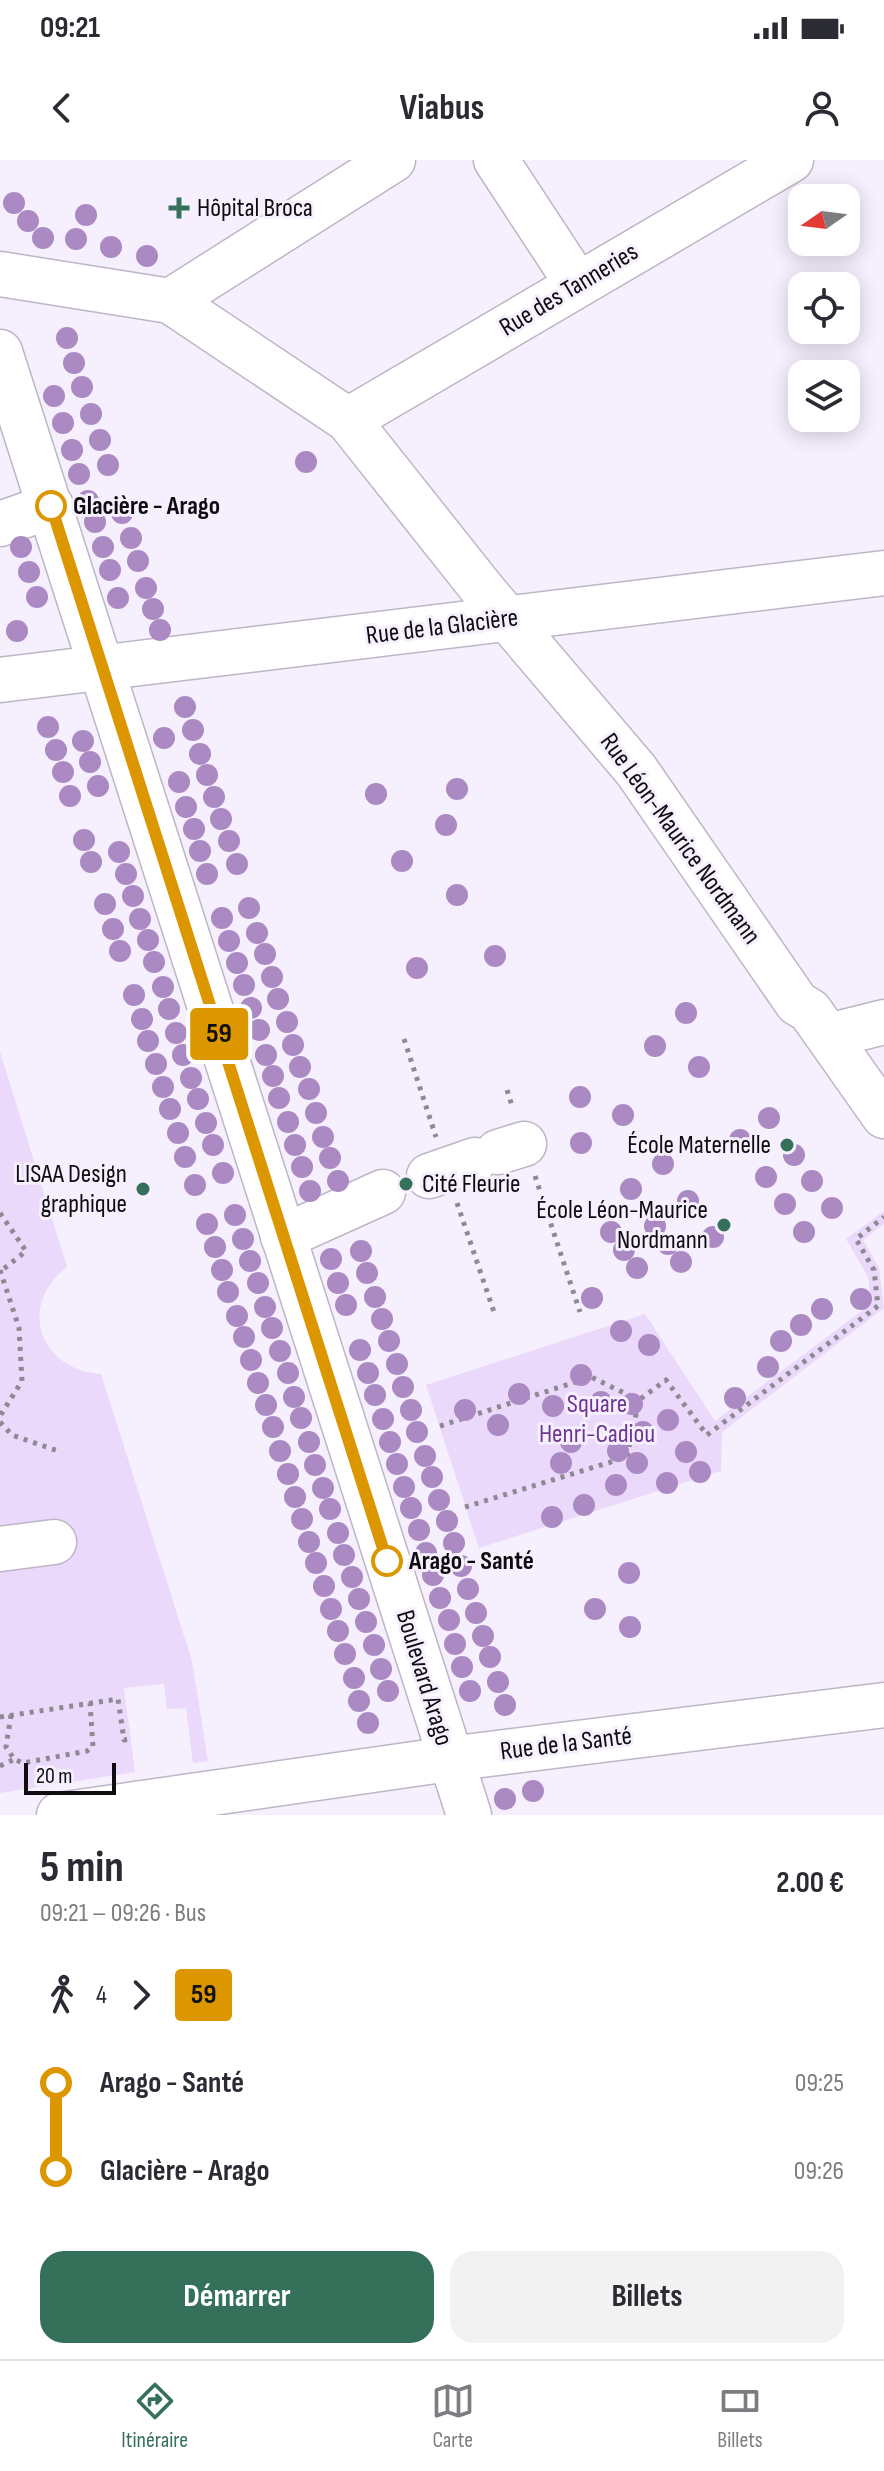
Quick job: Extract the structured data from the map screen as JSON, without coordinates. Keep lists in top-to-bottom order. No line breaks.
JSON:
{"streets":{"street":["Rue des Tanneries","Rue de la Glacière","Rue Léon-Maurice Nordmann","Boulevard Arago","Rue de la Santé"]},"crossings":[["Rue des Tanneries","Rue Léon-Maurice Nordmann"],["Rue de la Glacière","Rue Léon-Maurice Nordmann"],["Rue de la Glacière","Boulevard Arago"],["Boulevard Arago","Rue de la Santé"]],"parks":["Square Henri-Cadiou"],"places":{"health":["Hôpital Broca"],"other":["Glacière - Arago","École Maternelle","Cité Fleurie","LISAA Design graphique","École Léon-Maurice Nordmann","Arago - Santé"]},"lines":["bus line 59"],"scale_bar":"20 m","north":"left","page":{"status":"09:21","header":"Viabus","on_map":"59","scale":"20 m","heading":["5 min","09:21 – 09:26 · Bus","2.00 €"],"legs":["4","59"],"list":[{"name":"Arago - Santé","value":"09:25"},{"name":"Glacière - Arago","value":"09:26"}],"buttons":["Démarrer","Billets"],"tabs":["Itinéraire","Carte","Billets"]}}
